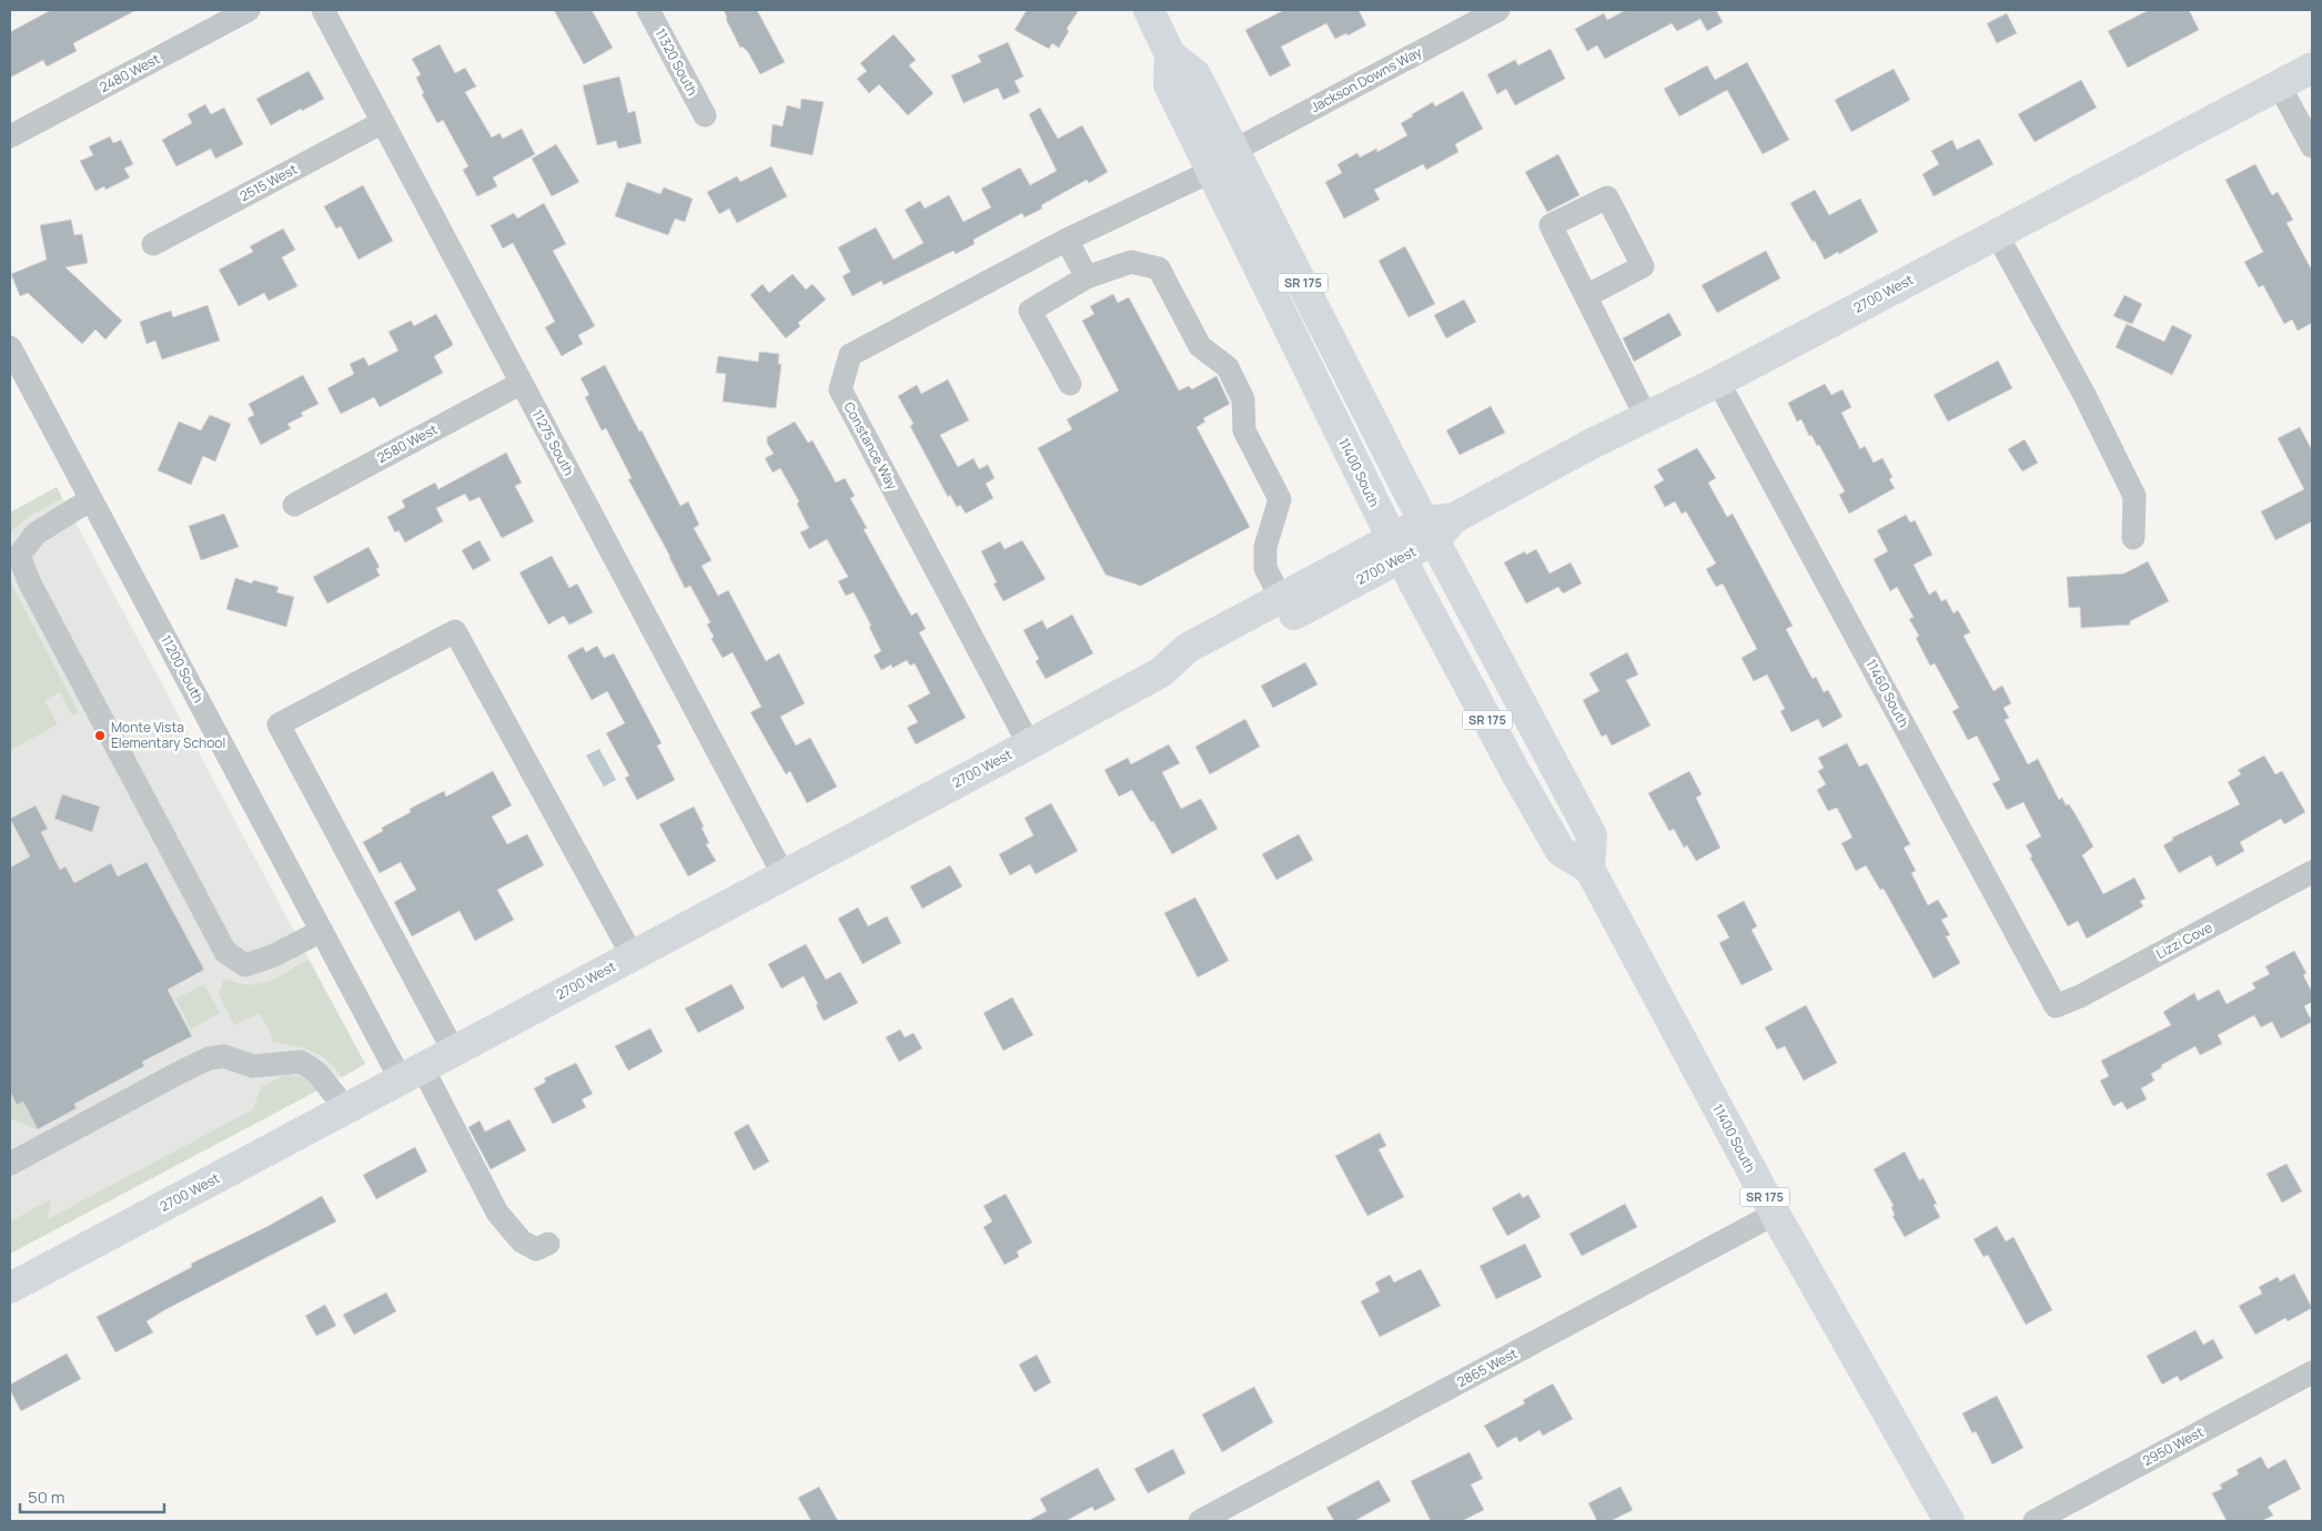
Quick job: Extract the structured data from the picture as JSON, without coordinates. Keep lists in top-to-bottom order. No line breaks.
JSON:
{"streets":{"main road":["SR 175","2700 West","11400 South"],"street":["11320 South","2480 West","Jackson Downs Way","2515 West","11275 South","2580 West","Constance Way","11200 South","11460 South","Lizzi Cove","2865 West","2950 West"]},"crossings":[["Jackson Downs Way","11400 South"],["2515 West","11275 South"],["2700 West","11275 South"],["2700 West","Constance Way"],["2700 West","11400 South"],["2700 West","11200 South"],["2700 West","11460 South"],["11275 South","2580 West"],["Constance Way","11400 South"],["11400 South","2865 West"],["11460 South","Lizzi Cove"]],"places":["Monte Vista Elementary School"],"scale_bar":"50 m"}
